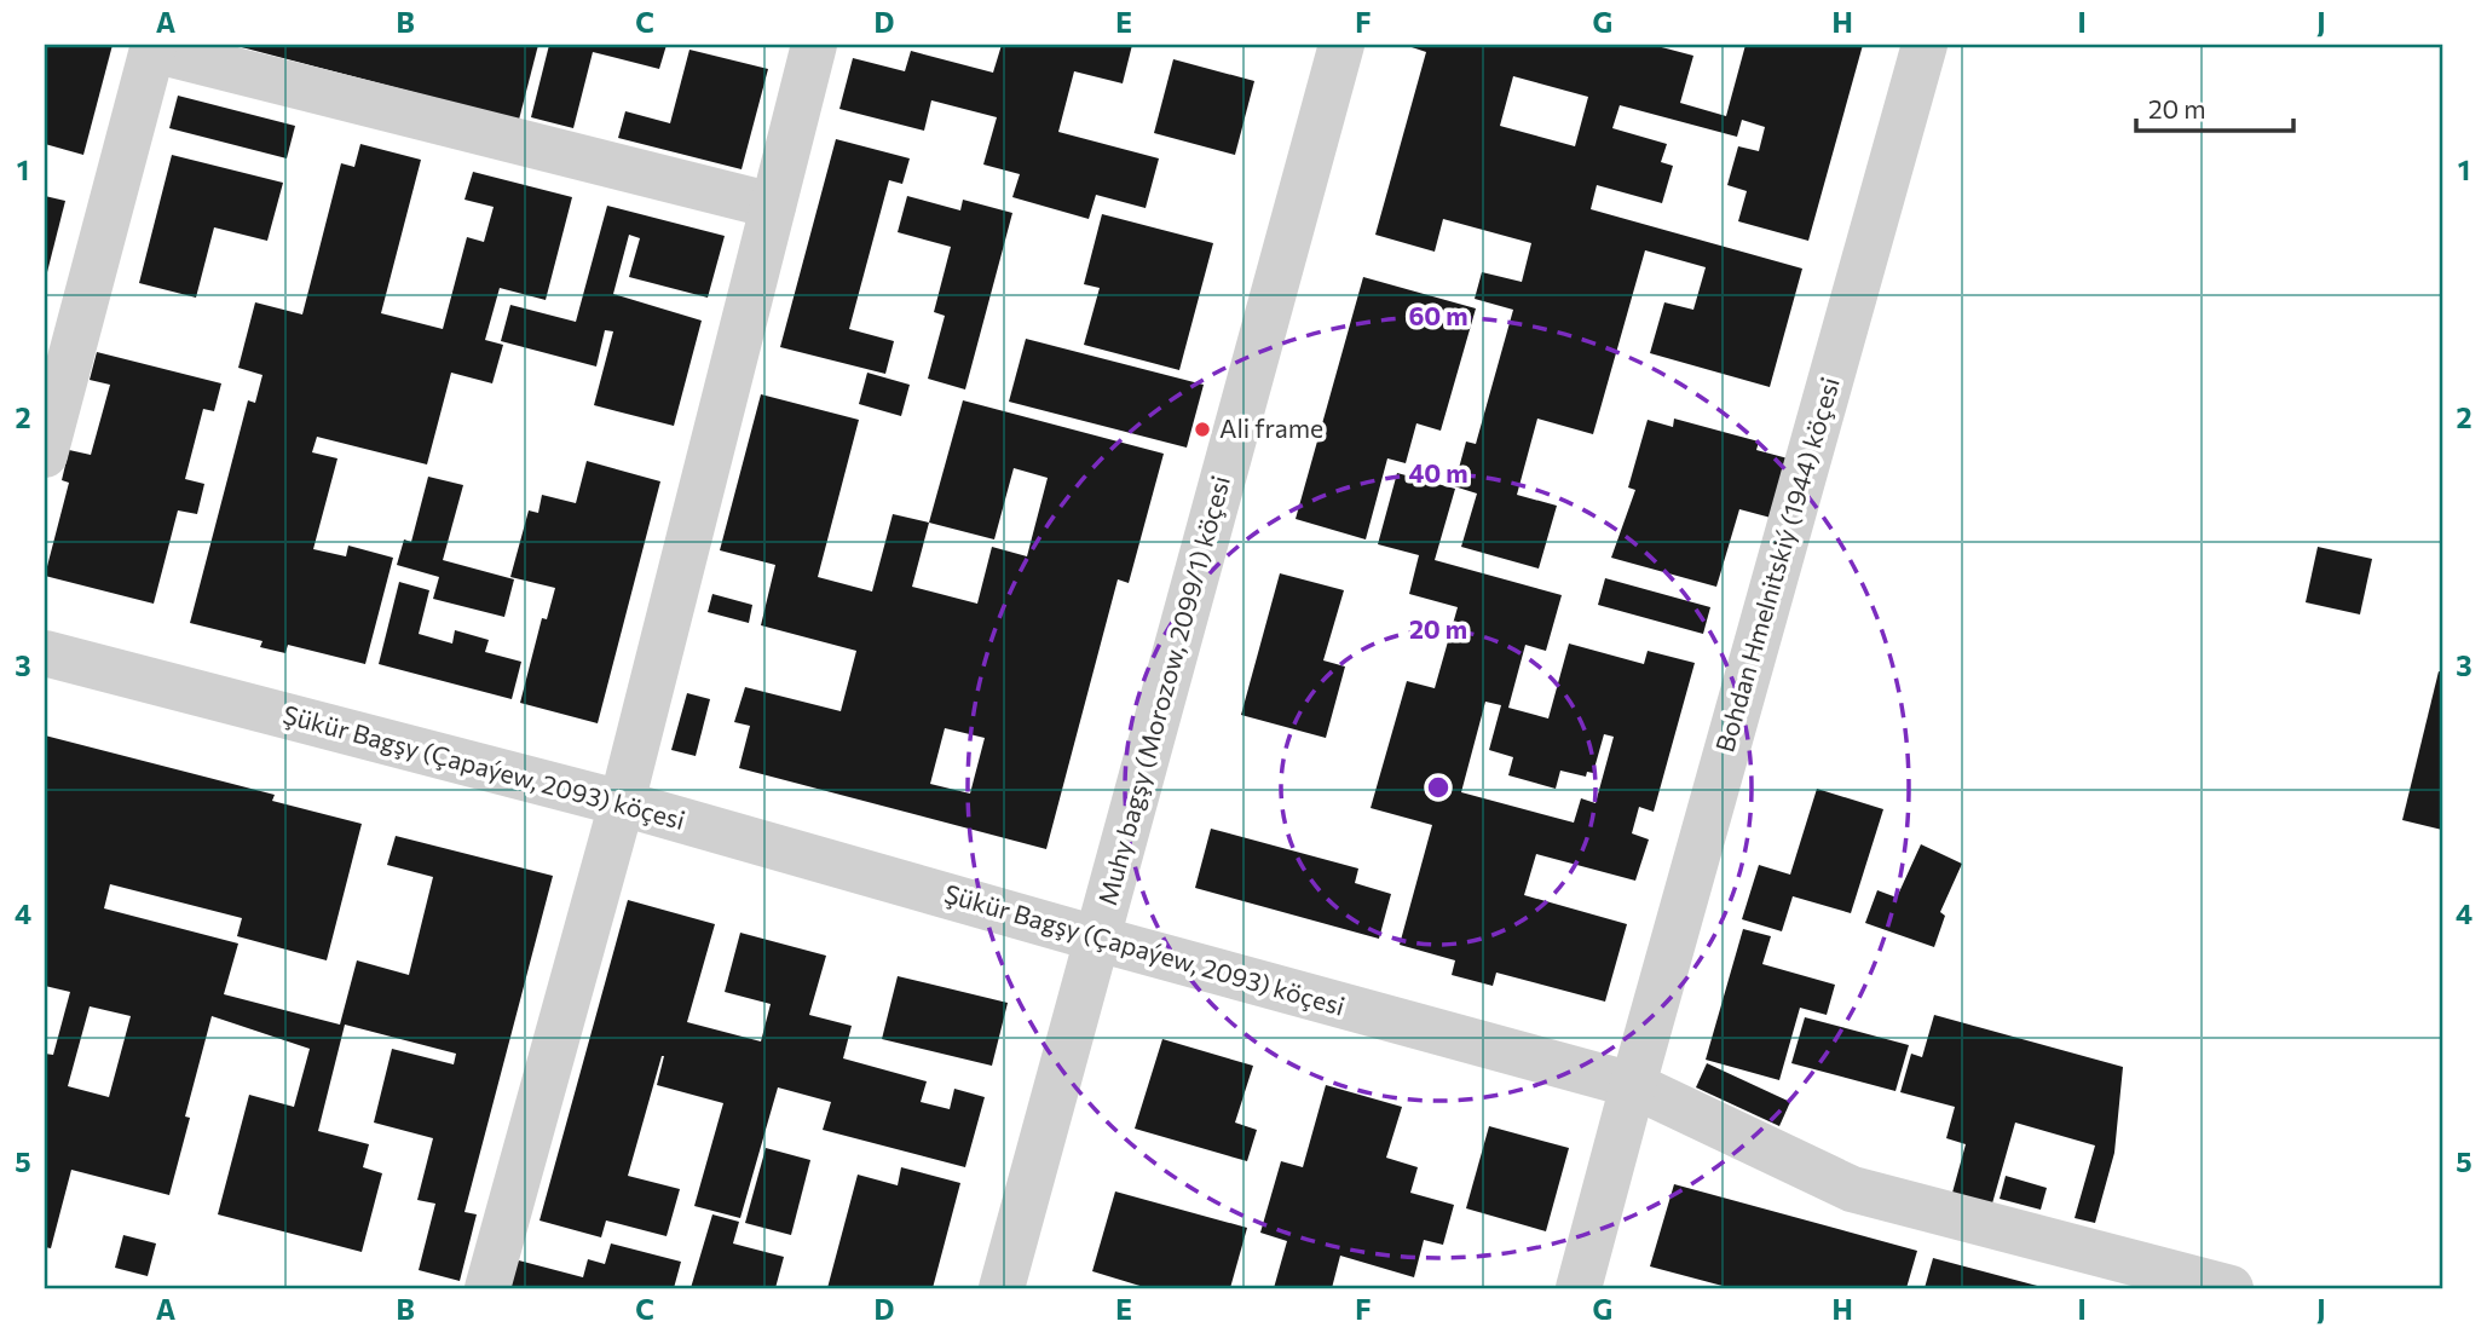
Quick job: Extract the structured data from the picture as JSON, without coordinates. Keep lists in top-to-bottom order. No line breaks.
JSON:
{"streets":{"street":["Bohdan Hmelnitskiý (1944) köçesi","Muhy bagşy (Morozow, 2099/1) köçesi","Şükür Bagşy (Çapaýew, 2093) köçesi"]},"crossings":[["Bohdan Hmelnitskiý (1944) köçesi","Şükür Bagşy (Çapaýew, 2093) köçesi"],["Muhy bagşy (Morozow, 2099/1) köçesi","Şükür Bagşy (Çapaýew, 2093) köçesi"]],"places":["Ali frame"],"scale_bar":"20 m","grid":{"columns":["A","B","C","D","E","F","G","H","I","J"],"rows":["1","2","3","4","5"]},"rings":["60 m","40 m","20 m"]}
